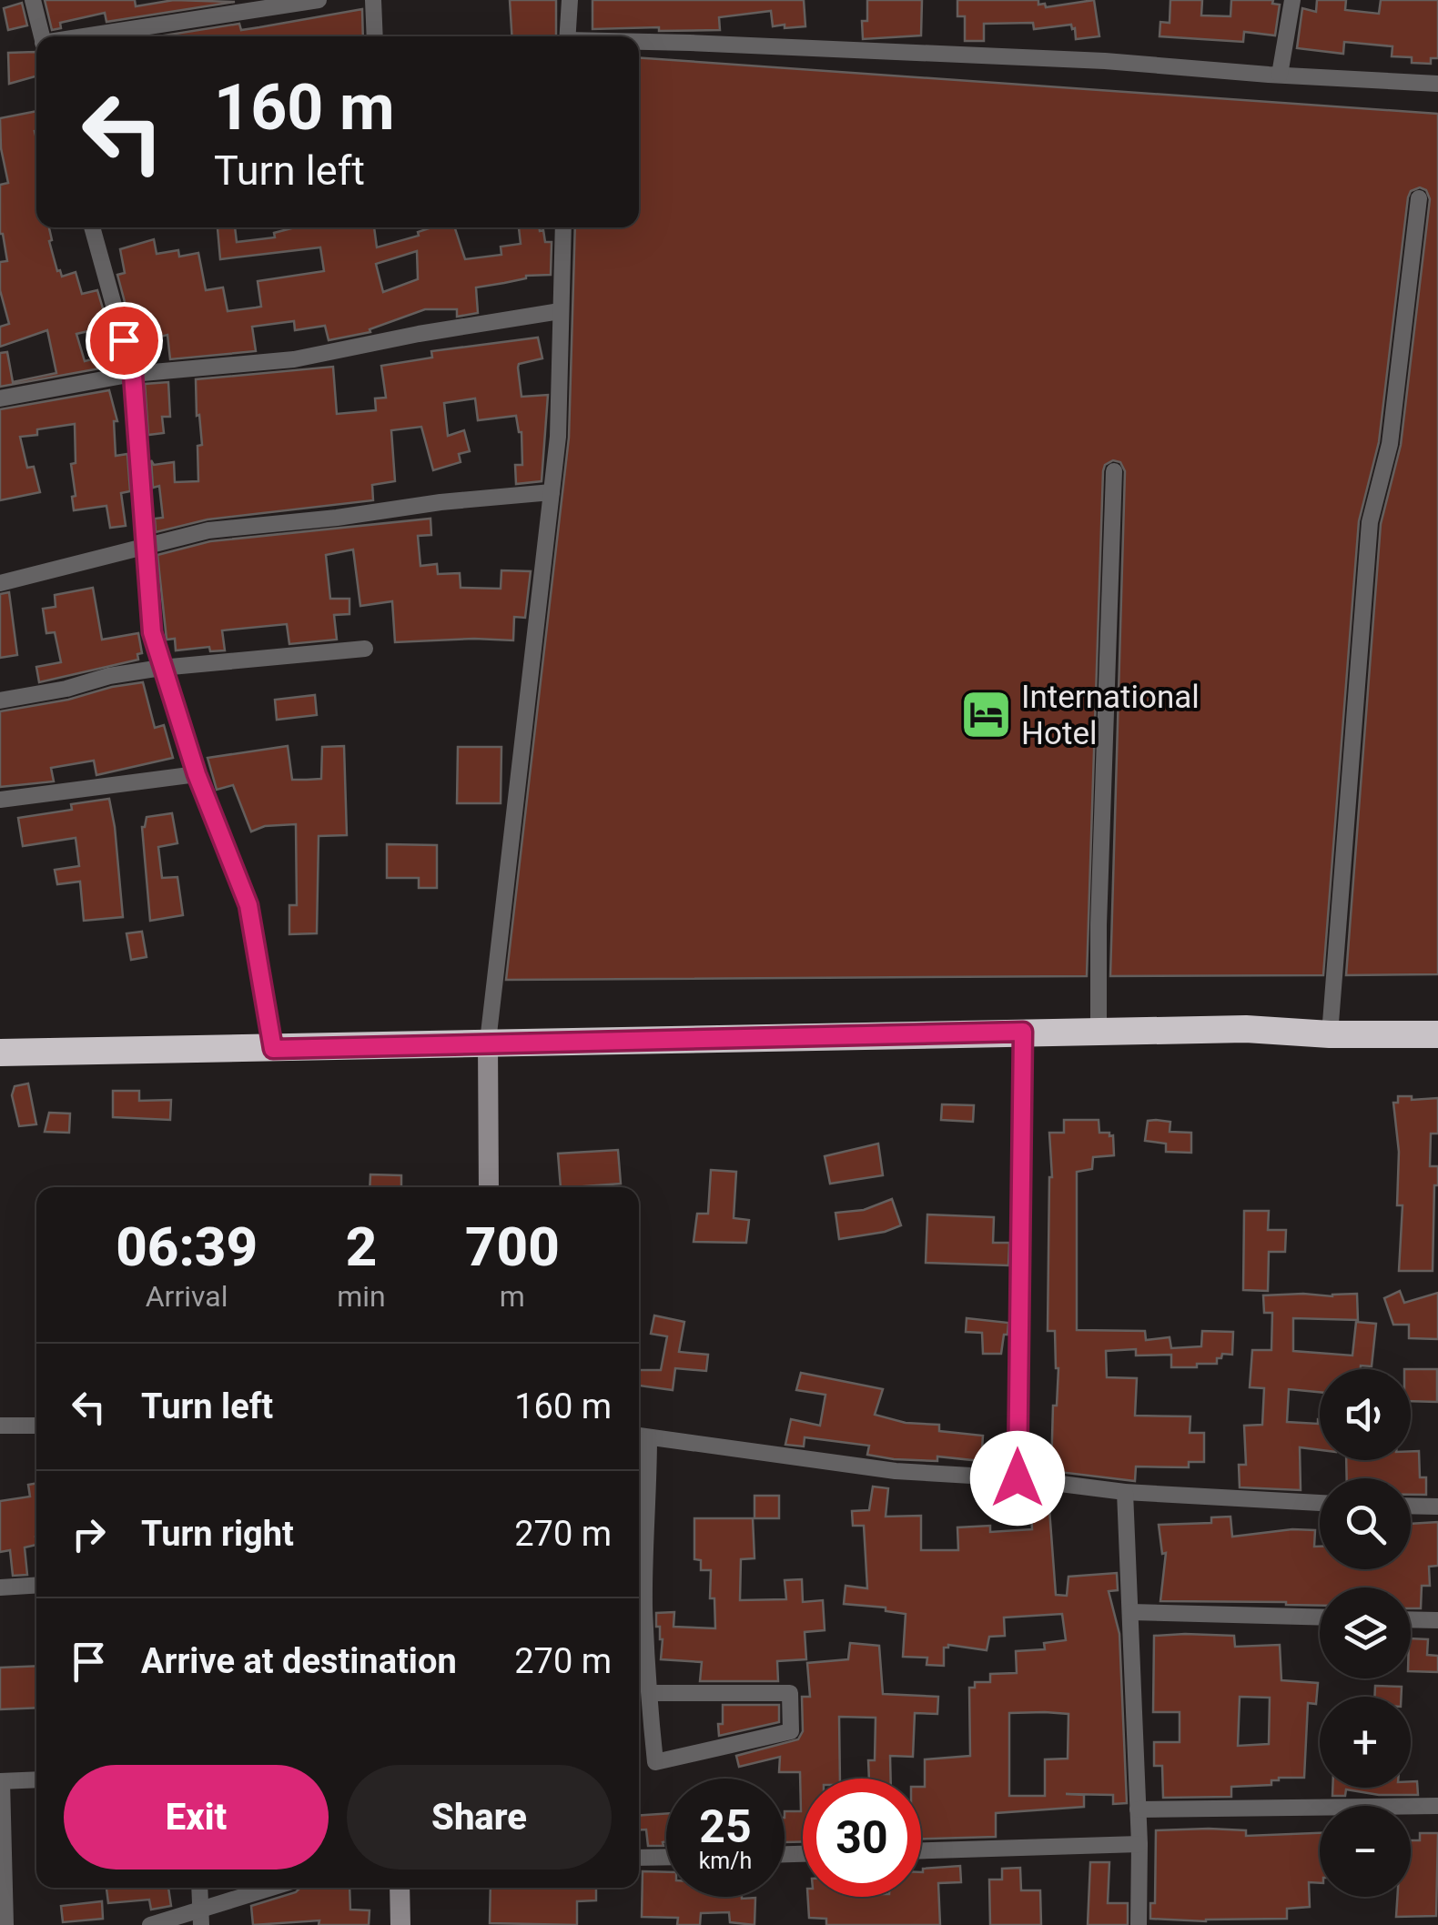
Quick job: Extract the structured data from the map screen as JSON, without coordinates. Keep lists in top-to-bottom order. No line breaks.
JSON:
{"places":{"hotel":["International Hotel"]},"page":{"turn":["160 m","Turn left"],"eta":["06:39","Arrival","2","min","700","m"],"list":[{"name":"Turn left","value":"160 m"},{"name":"Turn right","value":"270 m"},{"name":"Arrive at destination","value":"270 m"}],"map_buttons":["+","−"],"buttons":["Exit","Share"],"speed":"25 km/h","limit":"30"}}
